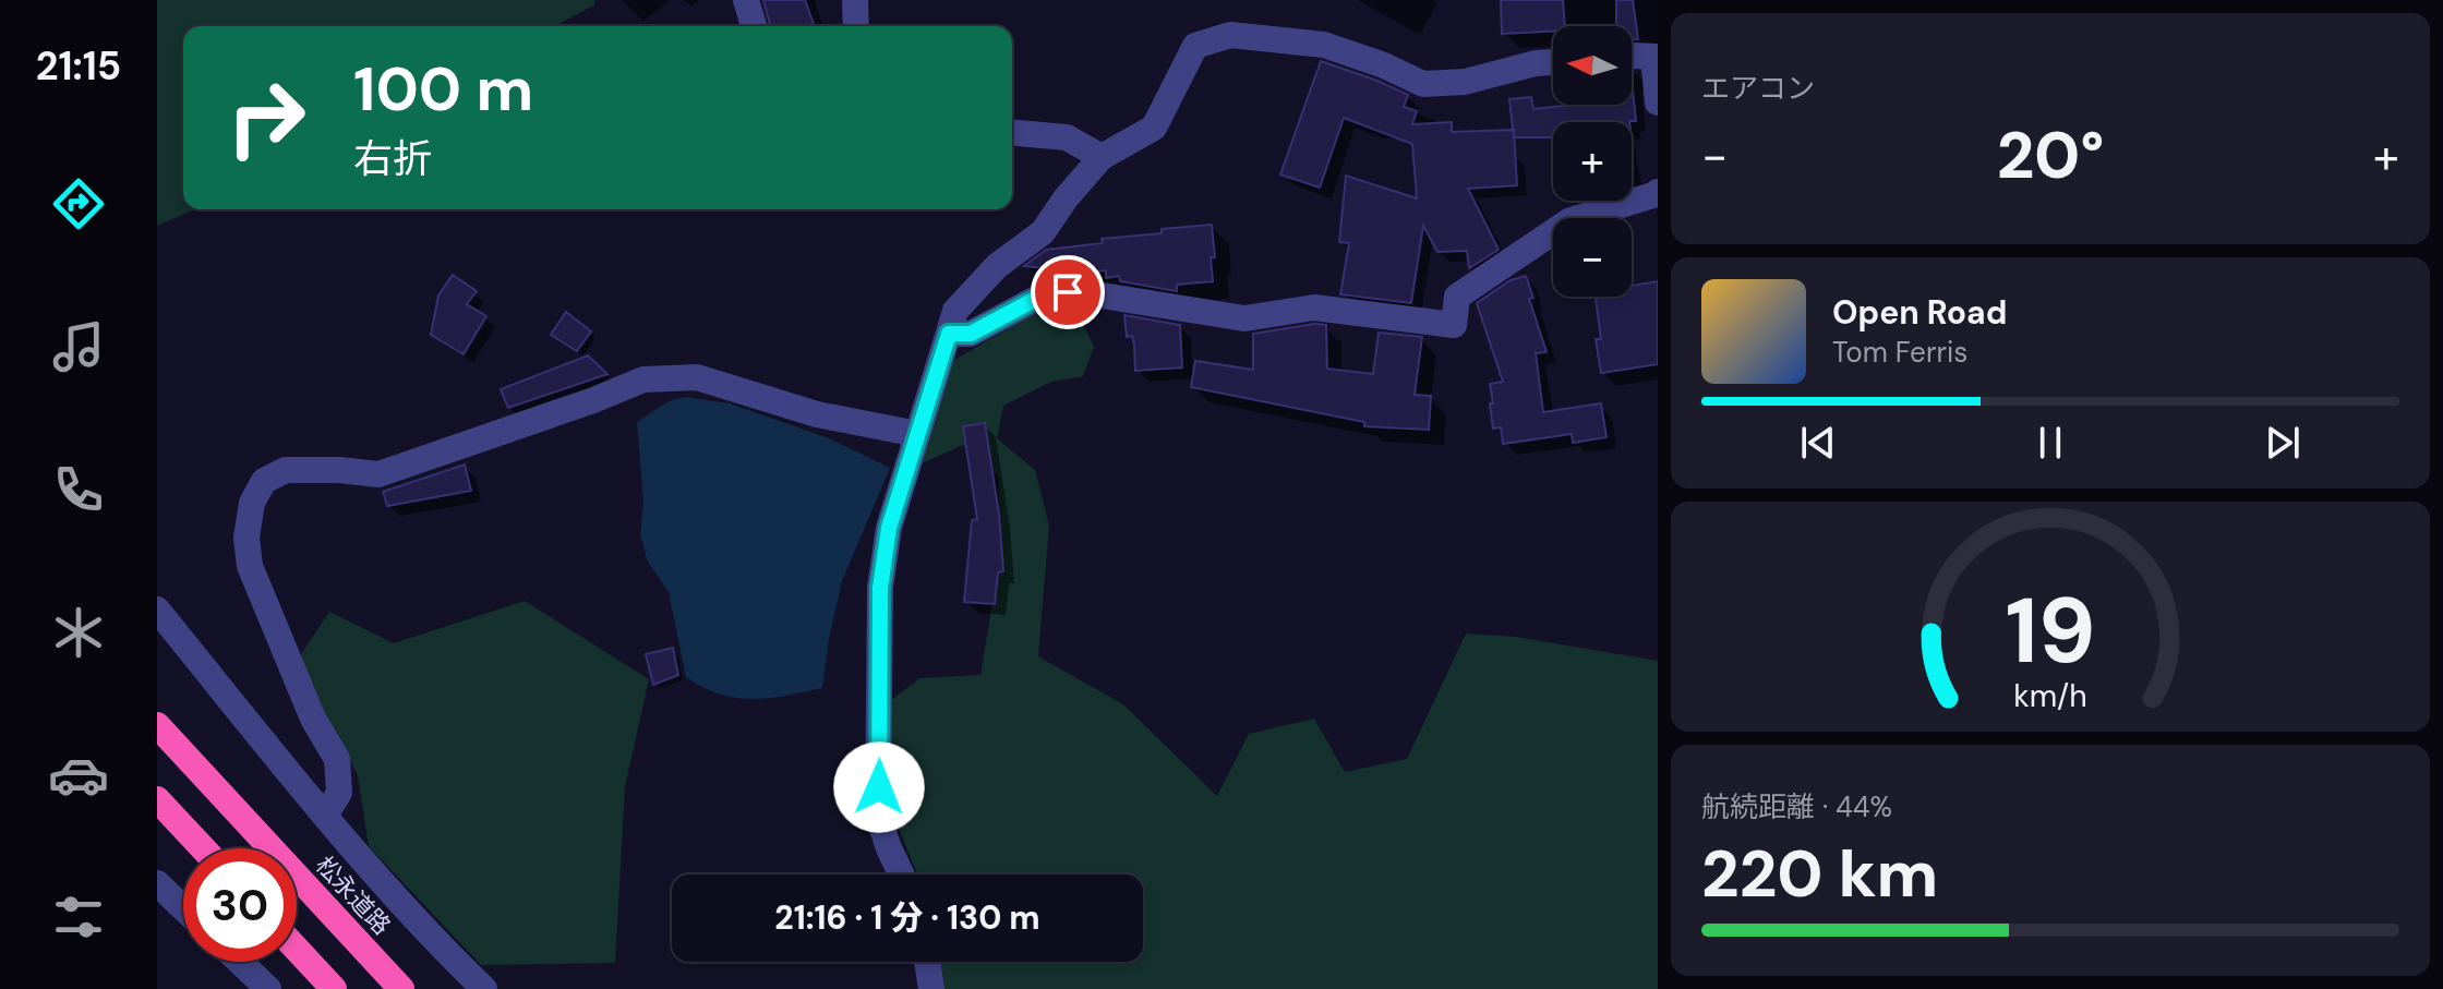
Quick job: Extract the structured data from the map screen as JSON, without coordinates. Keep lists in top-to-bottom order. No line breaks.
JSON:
{"streets":{"highway":["松永道路"]},"north":"left","page":{"tabs":"21:15","tile":["エアコン",["航続距離 · 44%","220 km"]],"map_buttons":["+","−"],"turn":["100 m","右折"],"heat":["−","20°","+"],"song":["Open Road","Tom Ferris"],"limit":"30","trip":"21:16 · 1 分 · 130 m","gauge":["19","km/h"]}}
